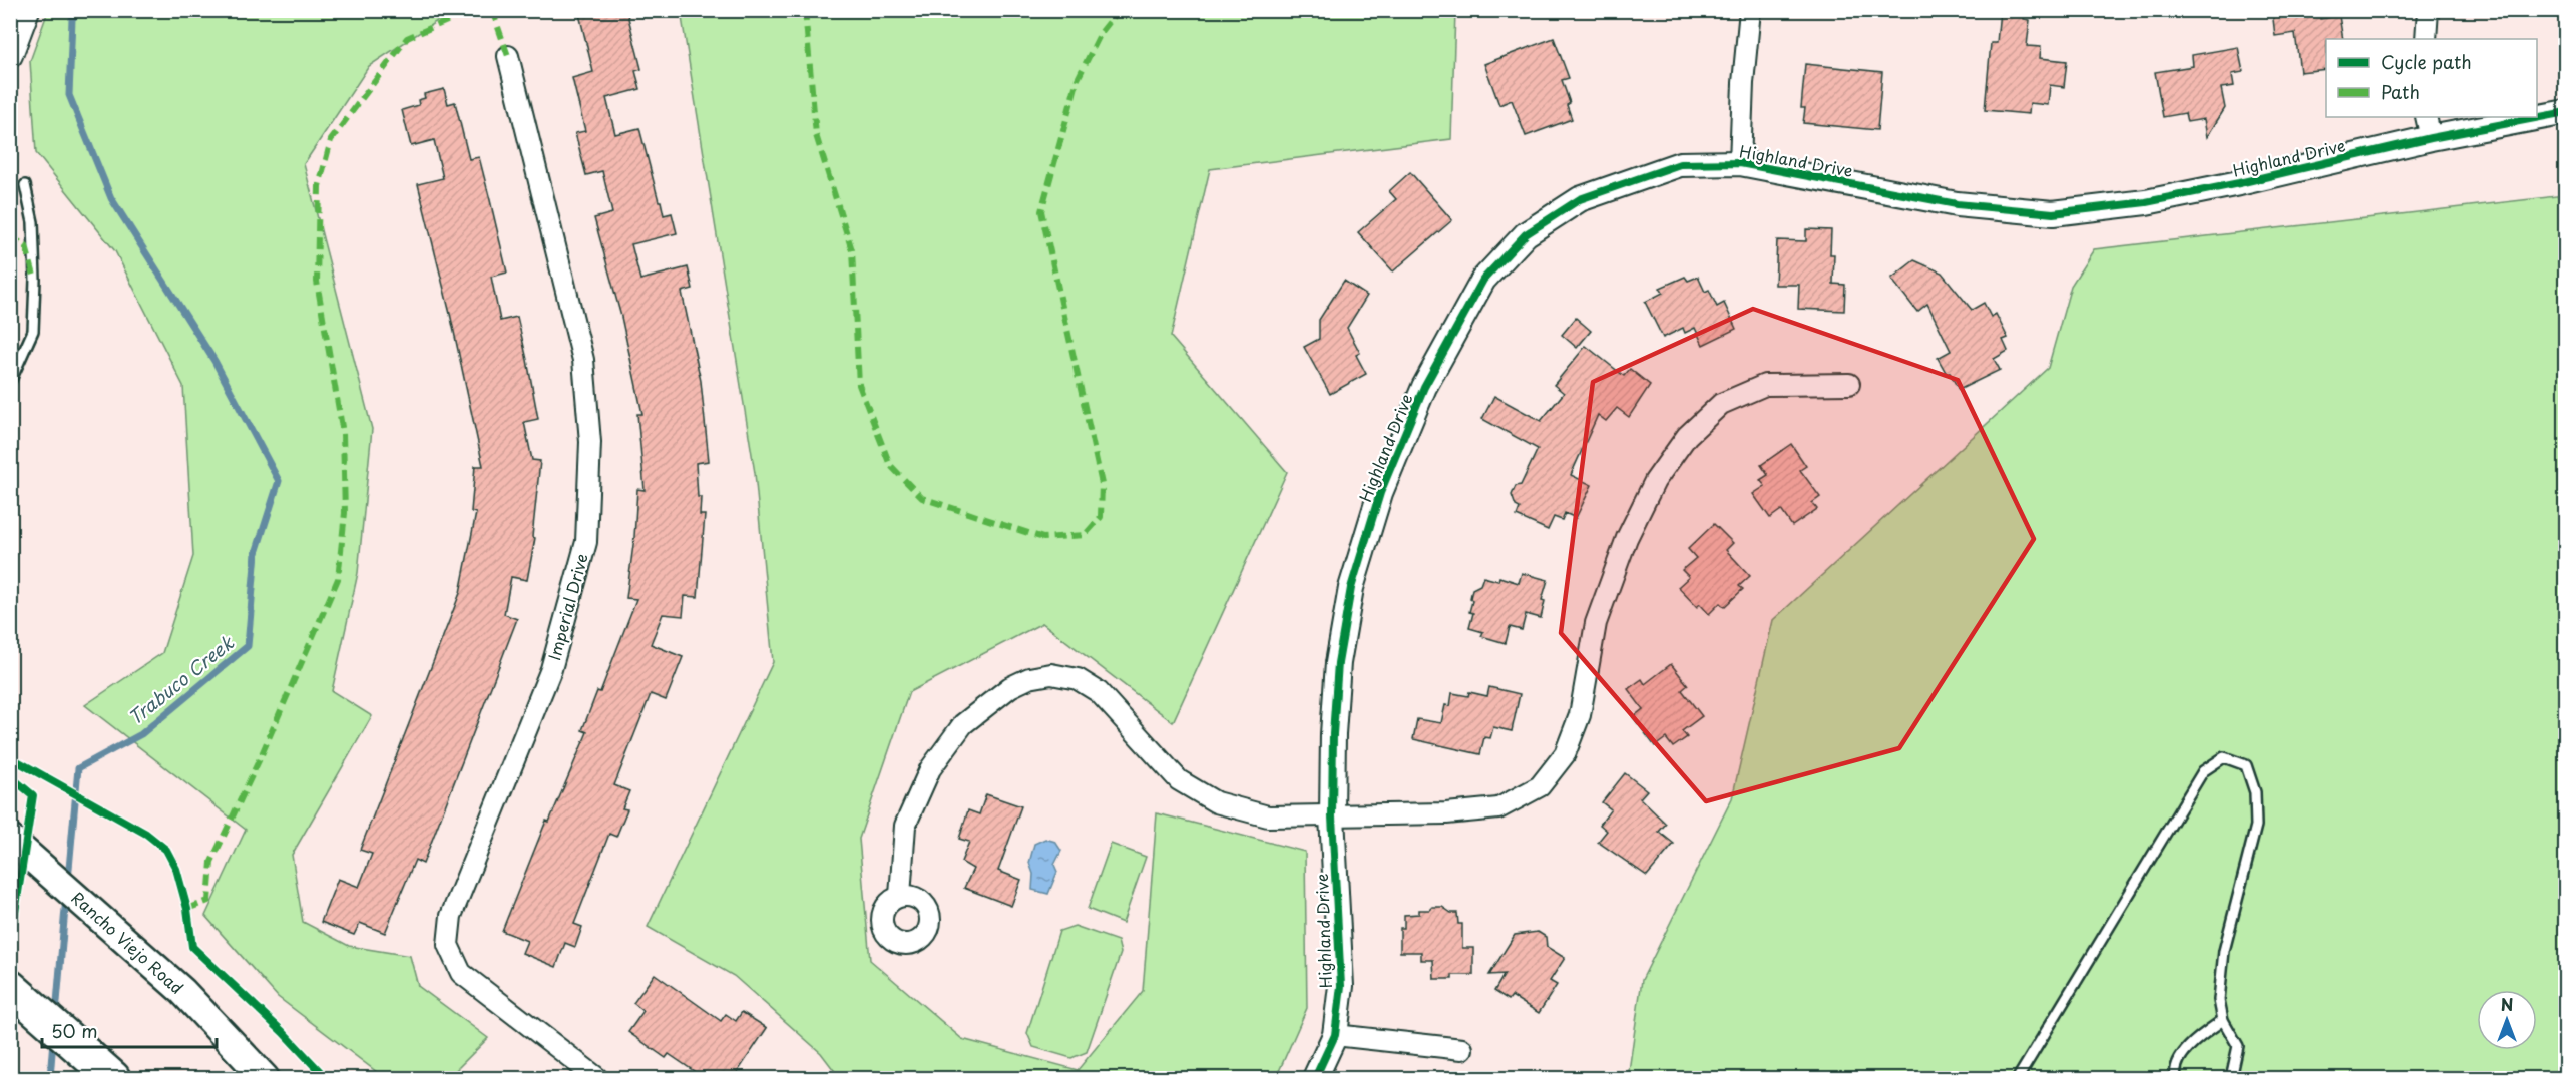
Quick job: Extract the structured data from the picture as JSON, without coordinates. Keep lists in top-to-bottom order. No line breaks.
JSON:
{"streets":{"main road":["Rancho Viejo Road"],"street":["Highland Drive","Imperial Drive"]},"water":["Trabuco Creek"],"legend":["Cycle path","Path"],"scale_bar":"50 m","north":"top"}
